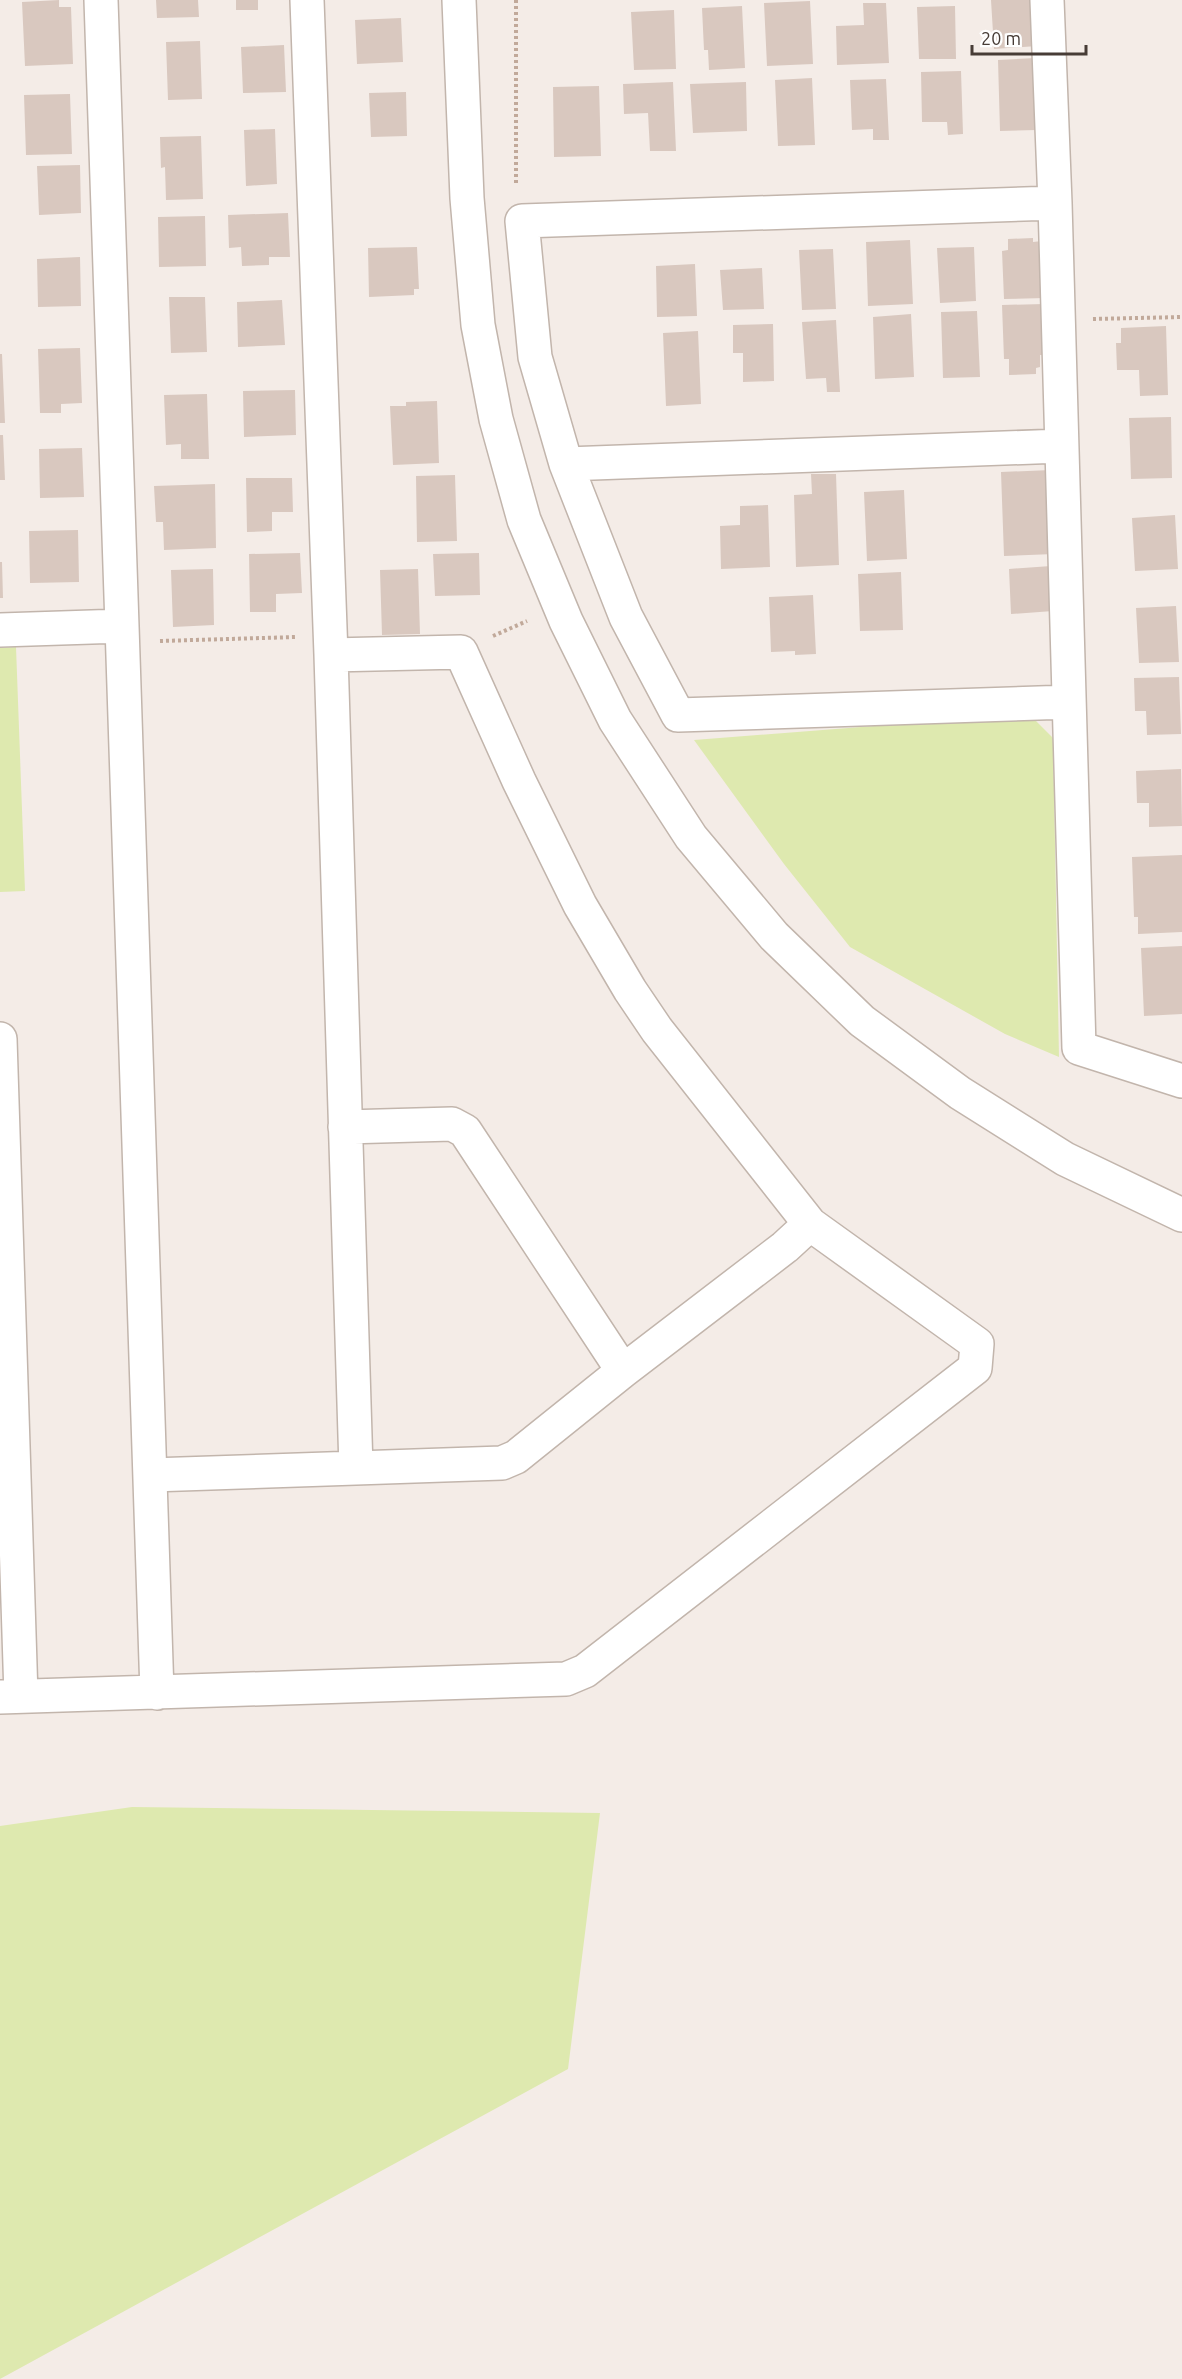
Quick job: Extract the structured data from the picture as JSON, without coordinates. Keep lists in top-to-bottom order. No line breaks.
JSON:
{"scale_bar":"20 m"}
